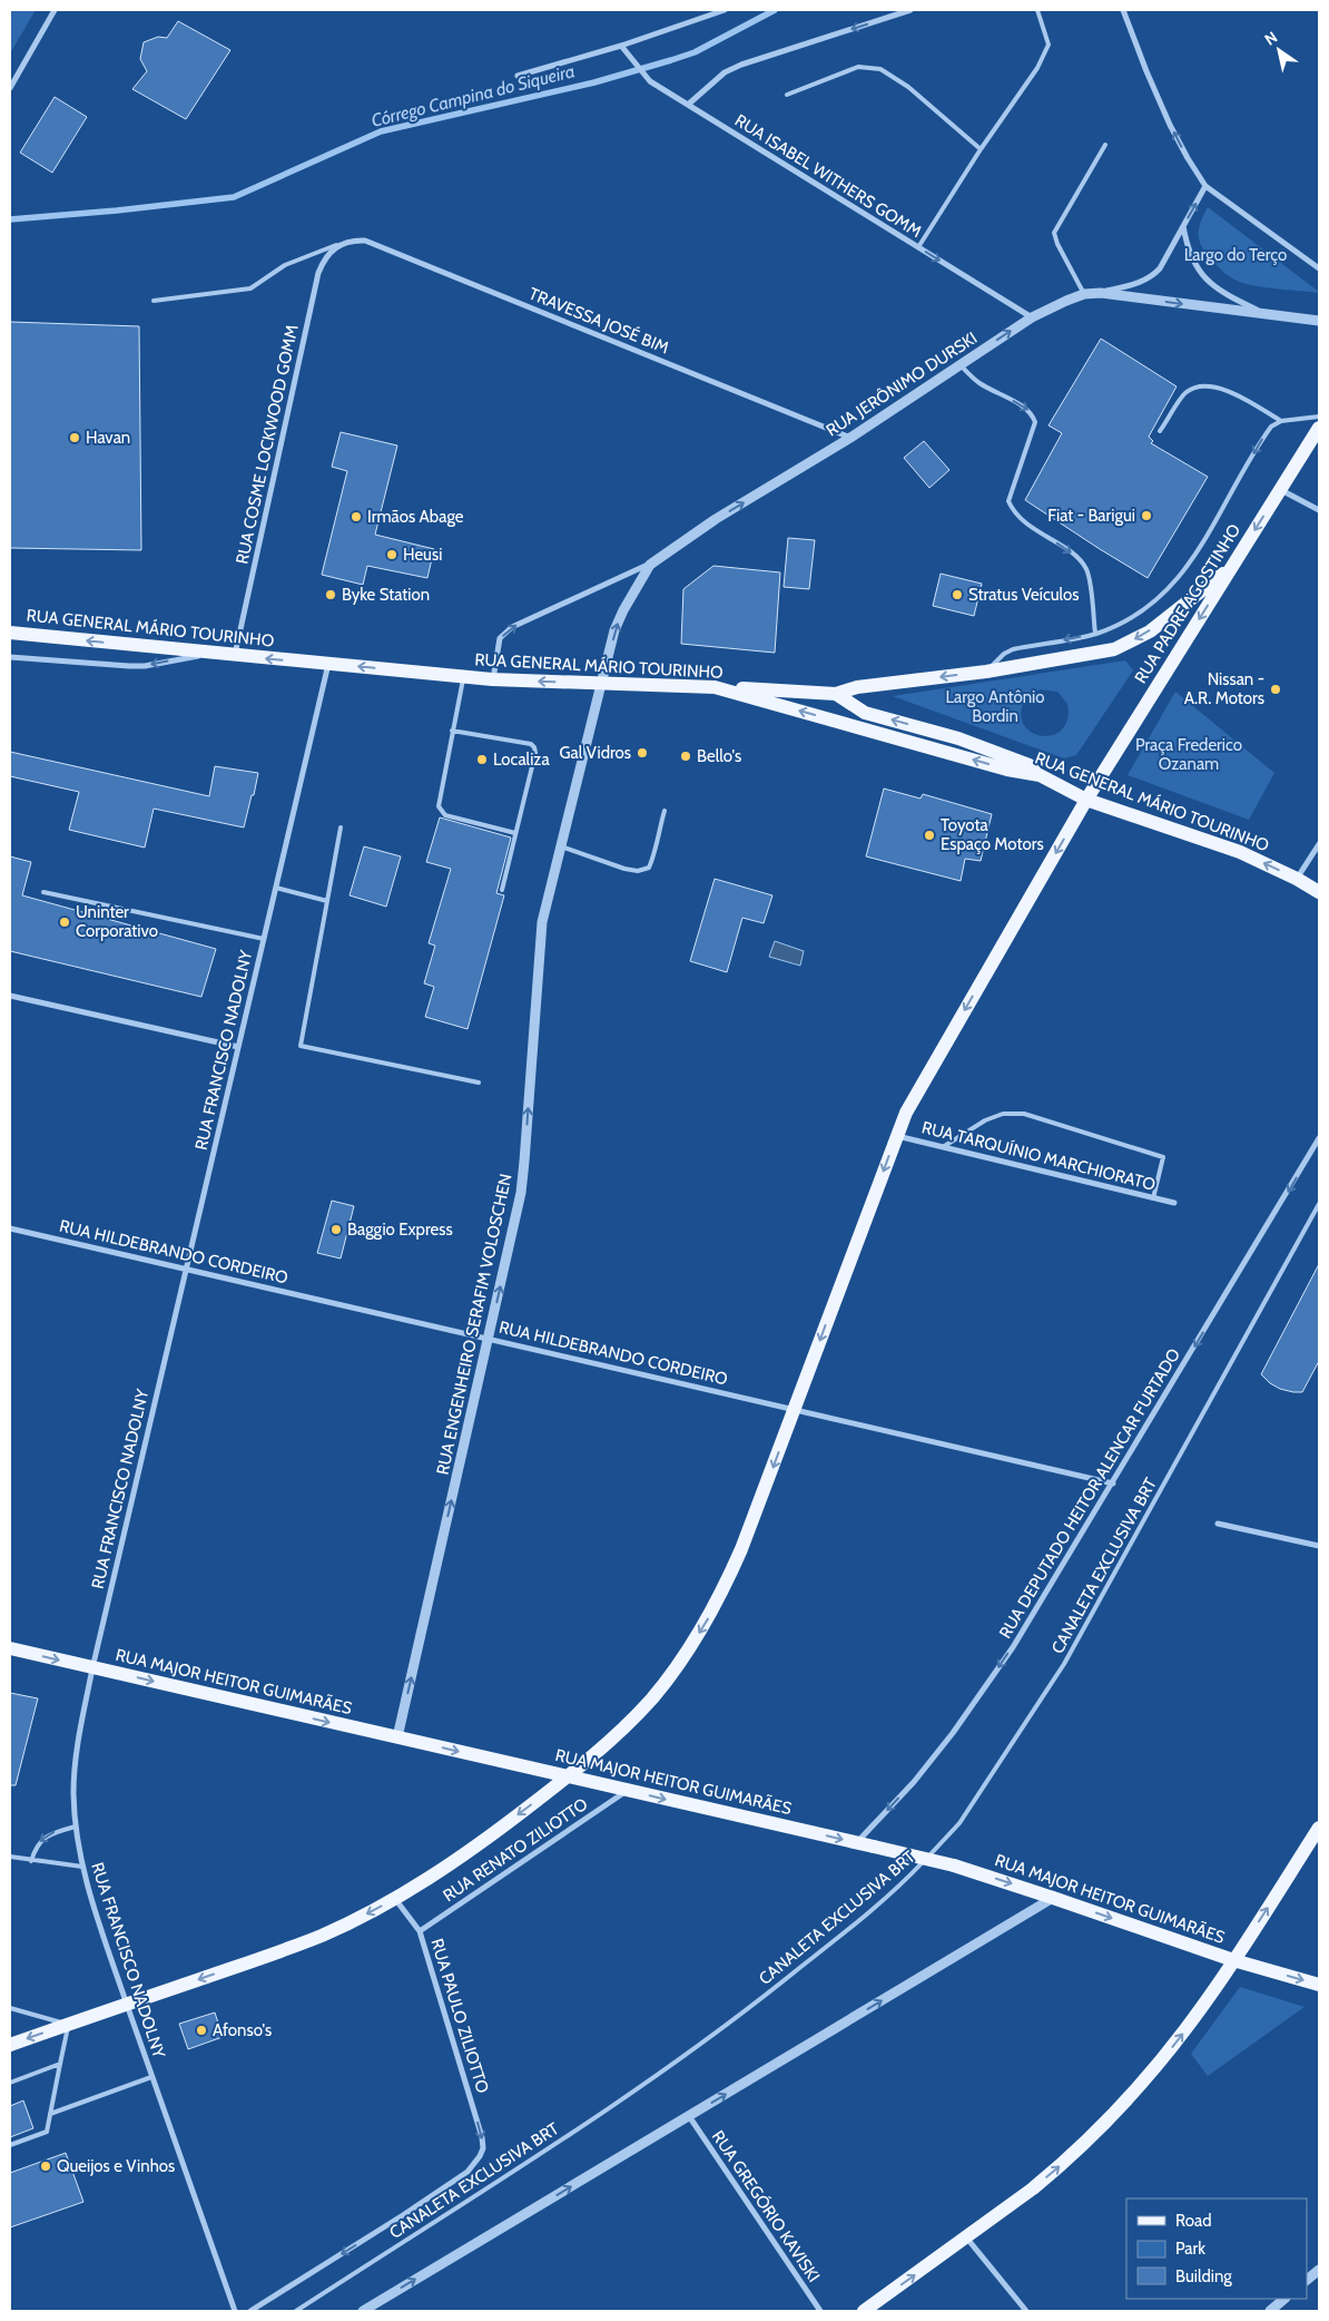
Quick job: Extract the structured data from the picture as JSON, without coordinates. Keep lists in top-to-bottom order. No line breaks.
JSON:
{"streets":{"main road":["RUA PADRE AGOSTINHO","RUA GENERAL MÁRIO TOURINHO","RUA MAJOR HEITOR GUIMARÃES"],"street":["RUA ISABEL WITHERS GOMM","TRAVESSA JOSÉ BIM","RUA JERÔNIMO DURSKI","RUA COSME LOCKWOOD GOMM","RUA FRANCISCO NADOLNY","RUA TARQUÍNIO MARCHIORATO","RUA HILDEBRANDO CORDEIRO","RUA ENGENHEIRO SERAFIM VOLOSCHEN","RUA DEPUTADO HEITOR ALENCAR FURTADO","RUA RENATO ZILIOTTO","RUA PAULO ZILIOTTO","RUA GREGÓRIO KAVISKI"],"lane":["CANALETA EXCLUSIVA BRT"]},"crossings":[["RUA ISABEL WITHERS GOMM","RUA JERÔNIMO DURSKI"],["TRAVESSA JOSÉ BIM","RUA JERÔNIMO DURSKI"],["TRAVESSA JOSÉ BIM","RUA COSME LOCKWOOD GOMM"],["RUA JERÔNIMO DURSKI","RUA GENERAL MÁRIO TOURINHO"],["RUA JERÔNIMO DURSKI","RUA ENGENHEIRO SERAFIM VOLOSCHEN"],["RUA COSME LOCKWOOD GOMM","RUA GENERAL MÁRIO TOURINHO"],["RUA PADRE AGOSTINHO","RUA GENERAL MÁRIO TOURINHO"],["RUA PADRE AGOSTINHO","RUA FRANCISCO NADOLNY"],["RUA PADRE AGOSTINHO","RUA TARQUÍNIO MARCHIORATO"],["RUA PADRE AGOSTINHO","RUA HILDEBRANDO CORDEIRO"],["RUA PADRE AGOSTINHO","RUA MAJOR HEITOR GUIMARÃES"],["RUA PADRE AGOSTINHO","RUA PAULO ZILIOTTO"],["RUA GENERAL MÁRIO TOURINHO","RUA FRANCISCO NADOLNY"],["RUA GENERAL MÁRIO TOURINHO","RUA ENGENHEIRO SERAFIM VOLOSCHEN"],["RUA FRANCISCO NADOLNY","RUA HILDEBRANDO CORDEIRO"],["RUA FRANCISCO NADOLNY","RUA MAJOR HEITOR GUIMARÃES"],["RUA HILDEBRANDO CORDEIRO","RUA ENGENHEIRO SERAFIM VOLOSCHEN"],["RUA HILDEBRANDO CORDEIRO","RUA DEPUTADO HEITOR ALENCAR FURTADO"],["RUA ENGENHEIRO SERAFIM VOLOSCHEN","RUA MAJOR HEITOR GUIMARÃES"],["RUA DEPUTADO HEITOR ALENCAR FURTADO","RUA MAJOR HEITOR GUIMARÃES"],["RUA MAJOR HEITOR GUIMARÃES","RUA RENATO ZILIOTTO"],["RUA RENATO ZILIOTTO","RUA PAULO ZILIOTTO"]],"one_way":["RUA PADRE AGOSTINHO","RUA ENGENHEIRO SERAFIM VOLOSCHEN","RUA DEPUTADO HEITOR ALENCAR FURTADO","RUA MAJOR HEITOR GUIMARÃES","RUA PAULO ZILIOTTO"],"water":["Córrego Campina do Siqueira"],"parks":["Largo do Terço","Largo Antônio Bordin","Praça Frederico Ozanam"],"places":["Havan","Fiat - Barigui","Irmãos Abage","Heusi","Byke Station","Stratus Veículos","Nissan - A.R. Motors","Gal Vidros","Bello's","Localiza","Toyota Espaço Motors","Uninter Corporativo","Baggio Express","Afonso's","Queijos e Vinhos"],"legend":["Road","Park","Building"],"north":"top left"}
